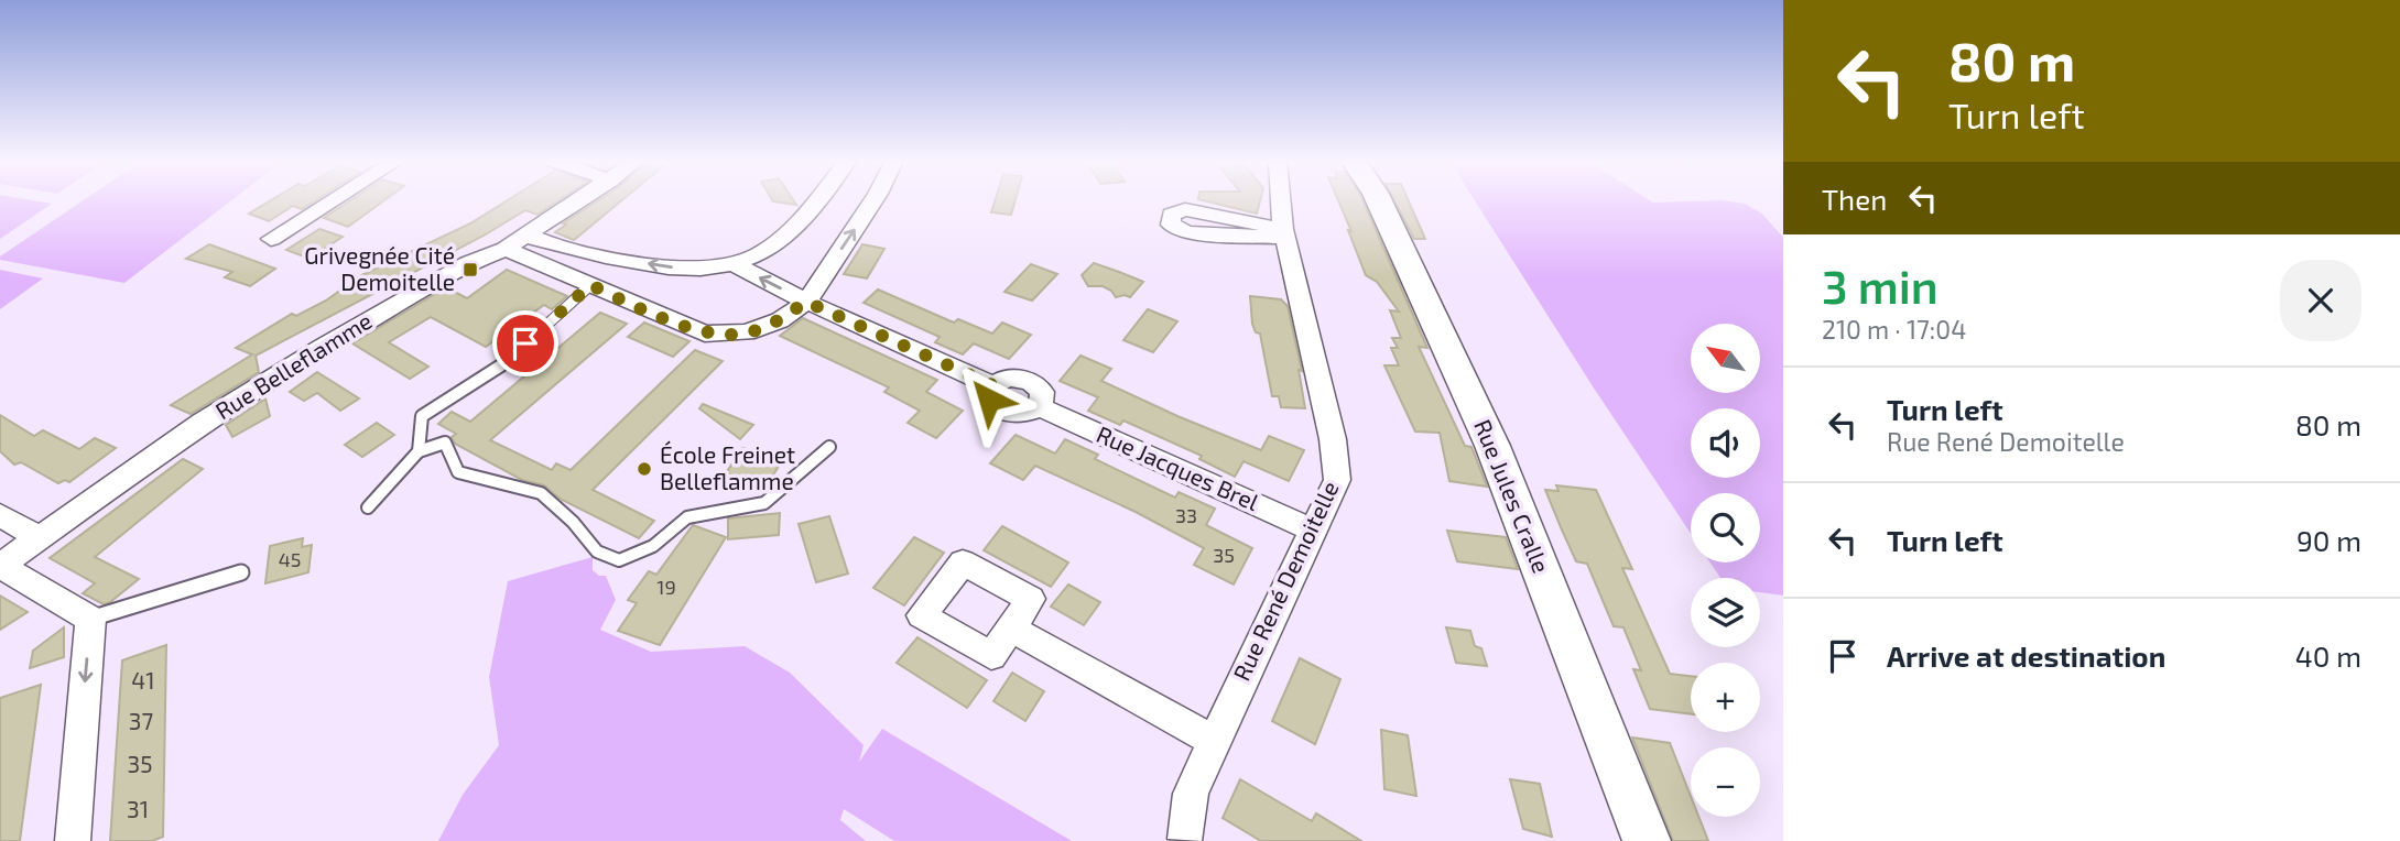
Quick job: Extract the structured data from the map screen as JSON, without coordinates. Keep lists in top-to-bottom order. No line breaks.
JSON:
{"streets":{"street":["Rue Belleflamme","Rue Jacques Brel","Rue Jules Cralle","Rue René Demoitelle"]},"crossings":[["Rue Jacques Brel","Rue René Demoitelle"]],"places":{"transit":["Grivegnée Cité Demoitelle"],"other":["École Freinet Belleflamme"]},"house_numbers":["33","35","45","19","41","37","35","31"],"north":"top left","page":{"turn":["80 m","Turn left"],"then":"Then","heading":["3 min","210 m · 17:04"],"map_buttons":["+","−"],"list":[{"name":"Turn left","note":"Rue René Demoitelle","value":"80 m"},{"name":"Turn left","value":"90 m"},{"name":"Arrive at destination","value":"40 m"}]}}
